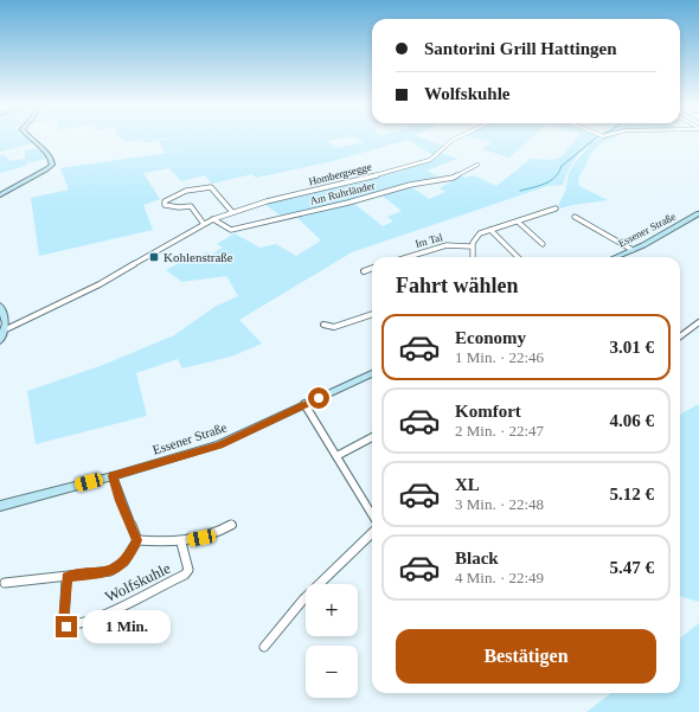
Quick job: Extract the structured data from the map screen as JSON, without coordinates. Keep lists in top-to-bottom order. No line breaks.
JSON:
{"streets":{"street":["Hombergsegge","Am Ruhrländer","Essener Straße","Im Tal","Wolfskuhle"]},"crossings":[["Hombergsegge","Am Ruhrländer"]],"places":{"transit":["Kohlenstraße"]},"page":{"banner":["Santorini Grill Hattingen","Wolfskuhle"],"heading":"Fahrt wählen","list":[{"name":"Economy","note":"1 Min. · 22:46","value":"3.01 €"},{"name":"Komfort","note":"2 Min. · 22:47","value":"4.06 €"},{"name":"XL","note":"3 Min. · 22:48","value":"5.12 €"},{"name":"Black","note":"4 Min. · 22:49","value":"5.47 €"}],"map_buttons":["+","−"],"bubble":"1 Min.","buttons":"Bestätigen"}}
